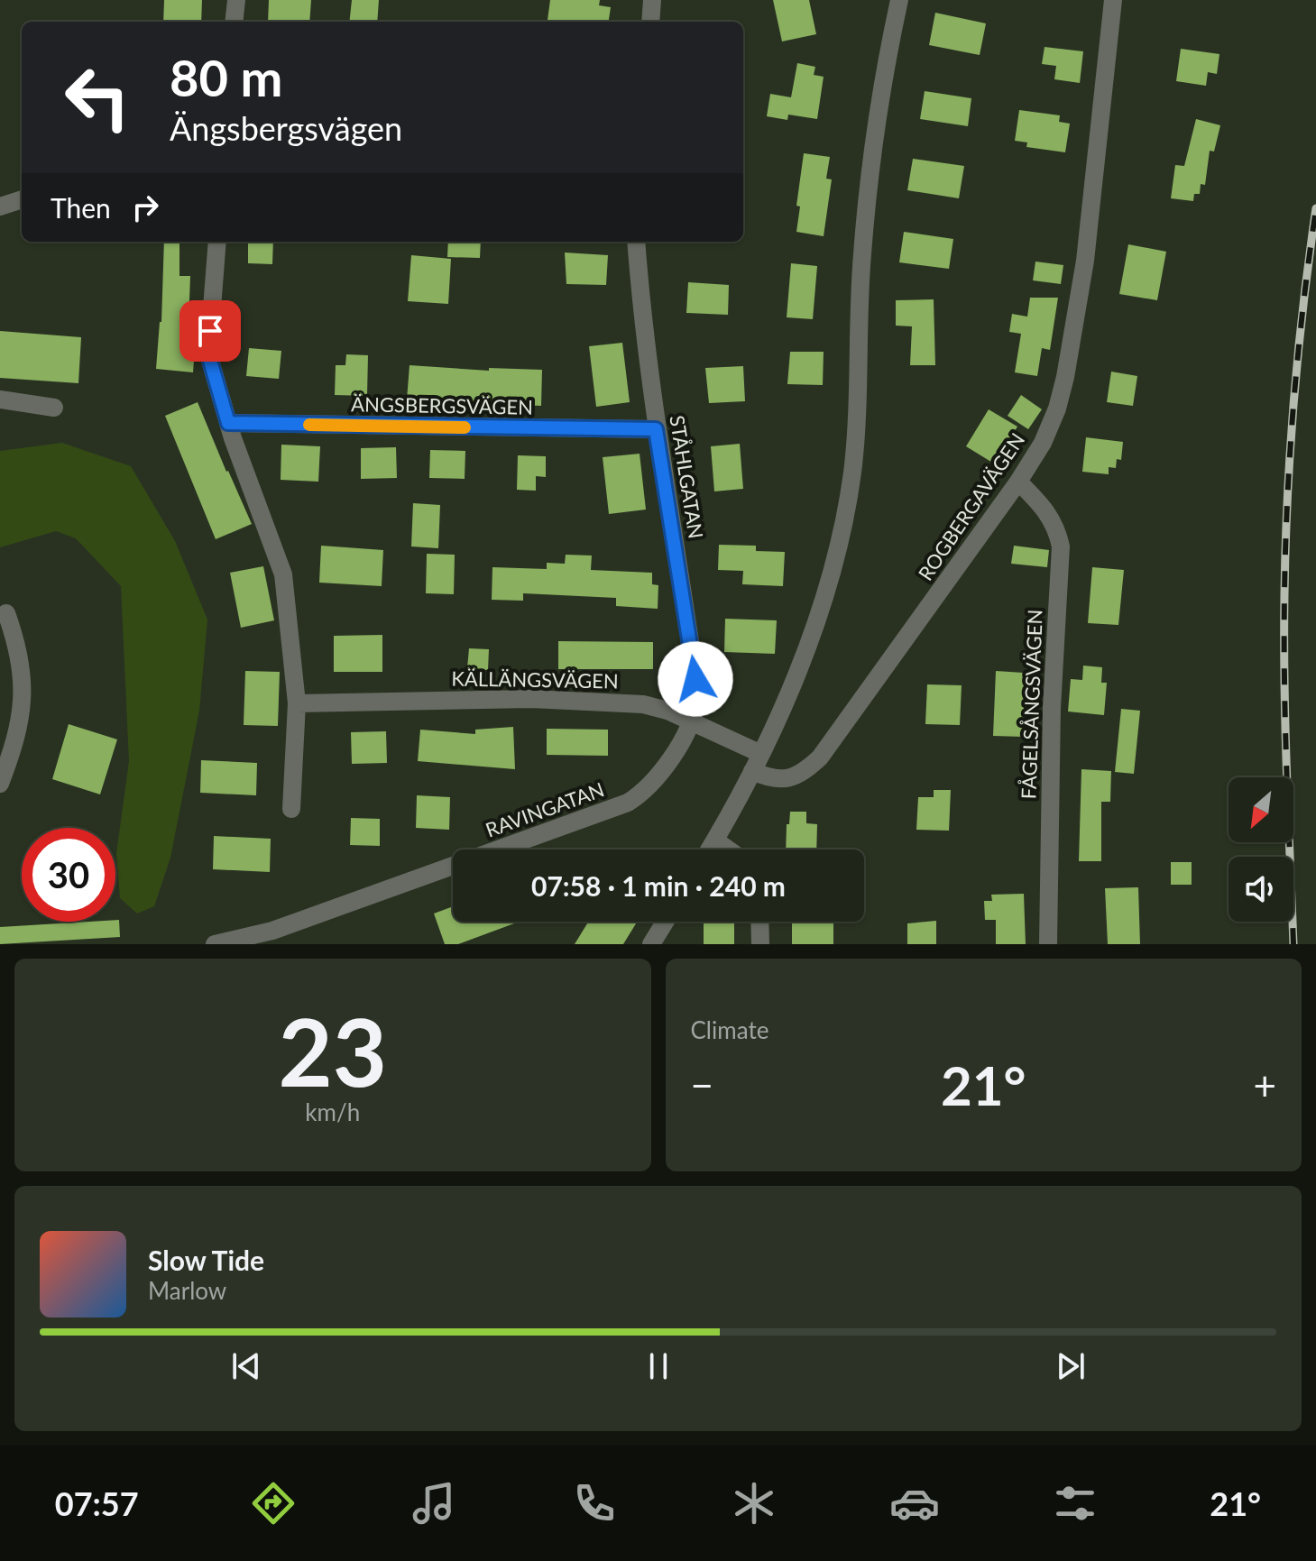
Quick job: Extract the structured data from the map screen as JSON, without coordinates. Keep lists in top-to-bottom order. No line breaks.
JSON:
{"streets":{"street":["ÄNGSBERGSVÄGEN","STÅHLGATAN","ROGBERGAVÄGEN","KÄLLÄNGSVÄGEN","FÅGELSÅNGSVÄGEN","RAVINGATAN"]},"crossings":[["ÄNGSBERGSVÄGEN","STÅHLGATAN"],["STÅHLGATAN","KÄLLÄNGSVÄGEN"],["STÅHLGATAN","RAVINGATAN"],["ROGBERGAVÄGEN","FÅGELSÅNGSVÄGEN"],["KÄLLÄNGSVÄGEN","RAVINGATAN"]],"north":"bottom left","page":{"turn":["80 m","Ängsbergsvägen"],"then":"Then","limit":"30","trip":"07:58 · 1 min · 240 m","tile":[["23","km/h"],"Climate"],"heat":["−","21°","+"],"song":["Slow Tide","Marlow"],"tabs":["07:57","21°"]}}
